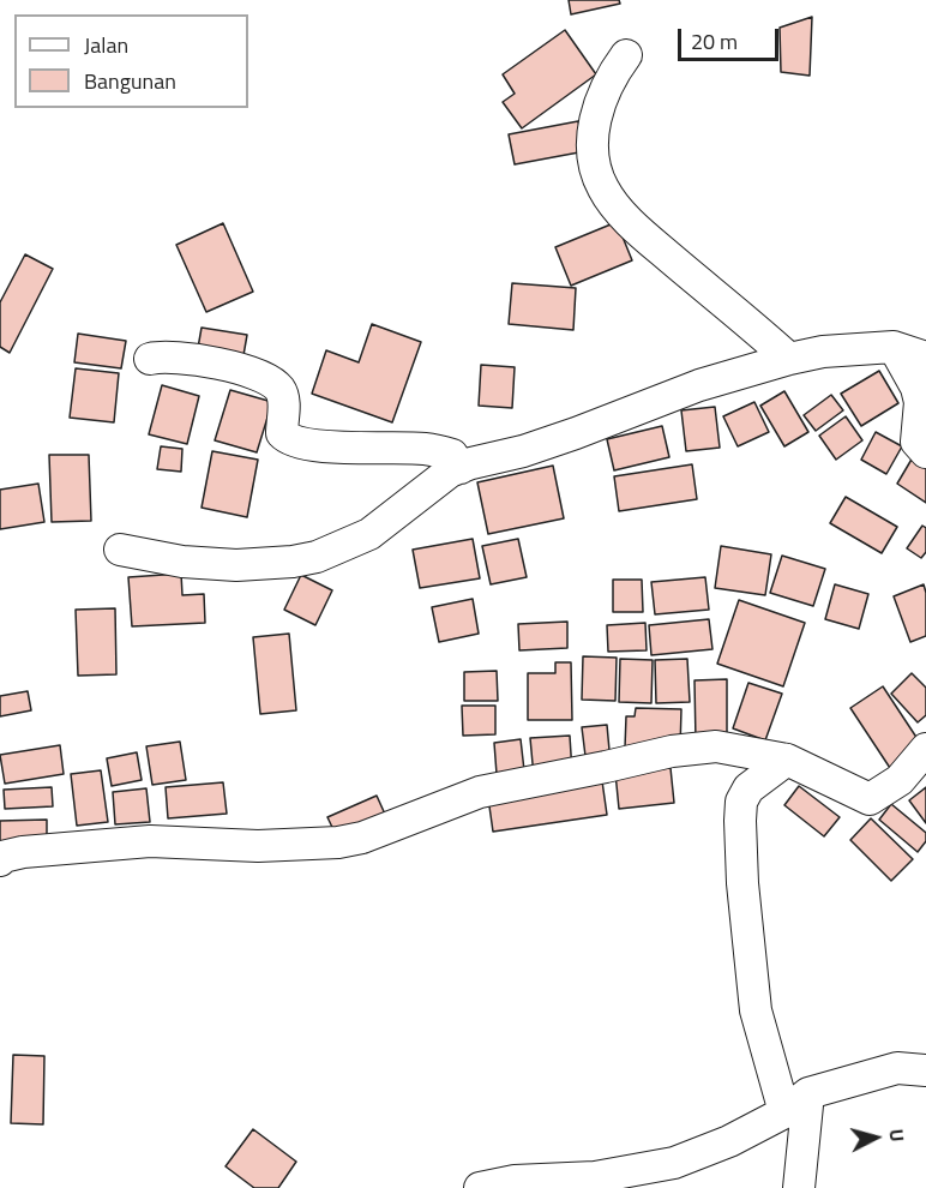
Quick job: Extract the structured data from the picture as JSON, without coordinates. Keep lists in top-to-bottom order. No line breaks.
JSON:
{"legend":["Jalan","Bangunan"],"scale_bar":"20 m","north":"right"}
